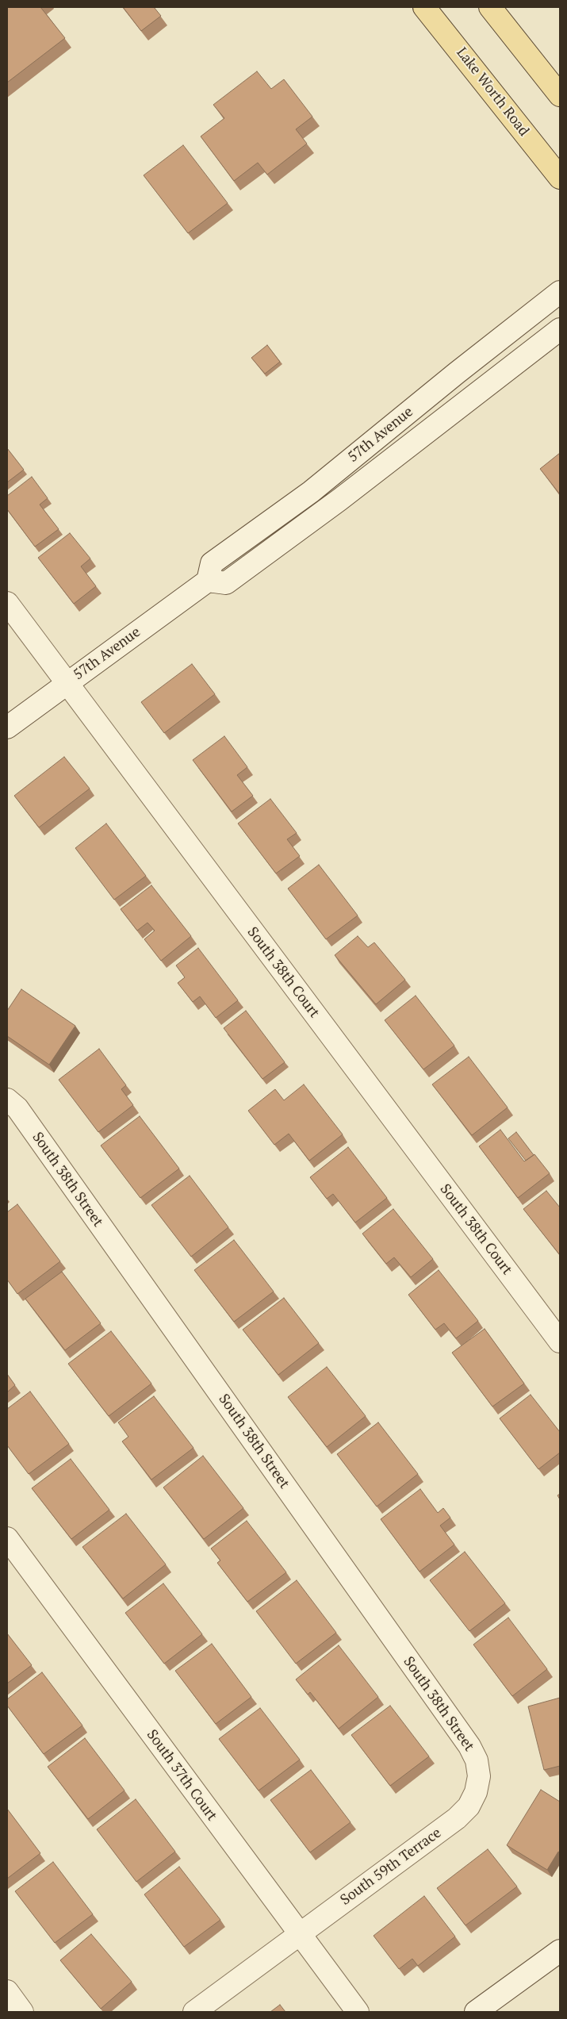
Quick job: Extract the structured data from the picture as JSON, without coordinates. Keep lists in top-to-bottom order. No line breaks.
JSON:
{"streets":{"main road":["Lake Worth Road"],"street":["57th Avenue","South 38th Court","South 38th Street","South 37th Court","South 59th Terrace"]},"crossings":[["57th Avenue","South 38th Court"],["South 38th Street","South 59th Terrace"],["South 37th Court","South 59th Terrace"]]}
